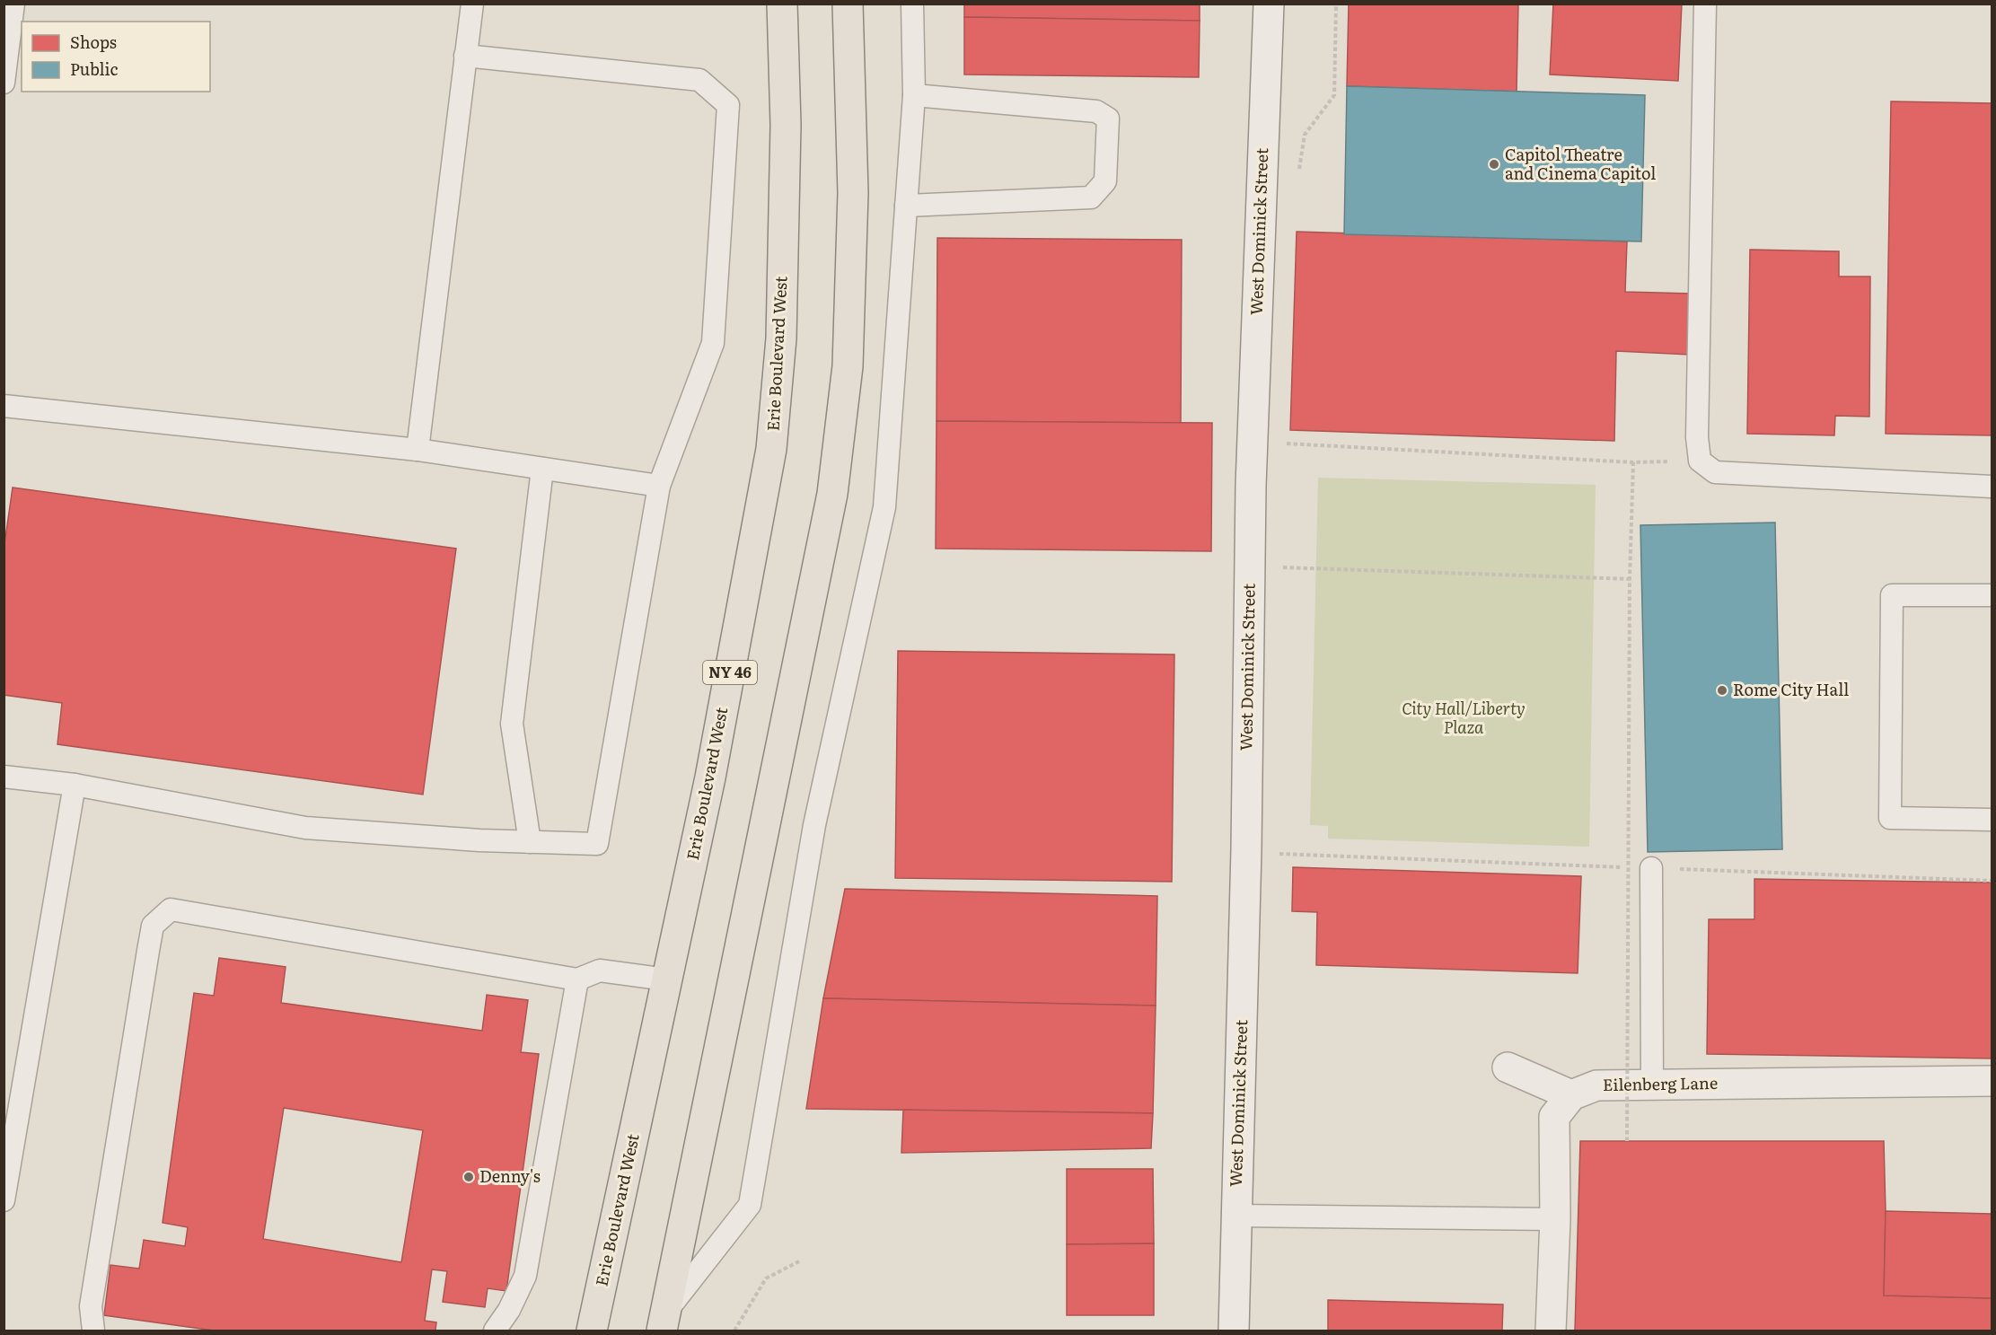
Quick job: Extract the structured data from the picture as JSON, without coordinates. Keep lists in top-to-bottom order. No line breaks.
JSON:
{"streets":{"main road":["Erie Boulevard West","NY 46"],"street":["West Dominick Street","Eilenberg Lane"]},"parks":["City Hall/Liberty Plaza"],"places":["Capitol Theatre and Cinema Capitol","Rome City Hall","Denny's"],"legend":["Shops","Public"]}
